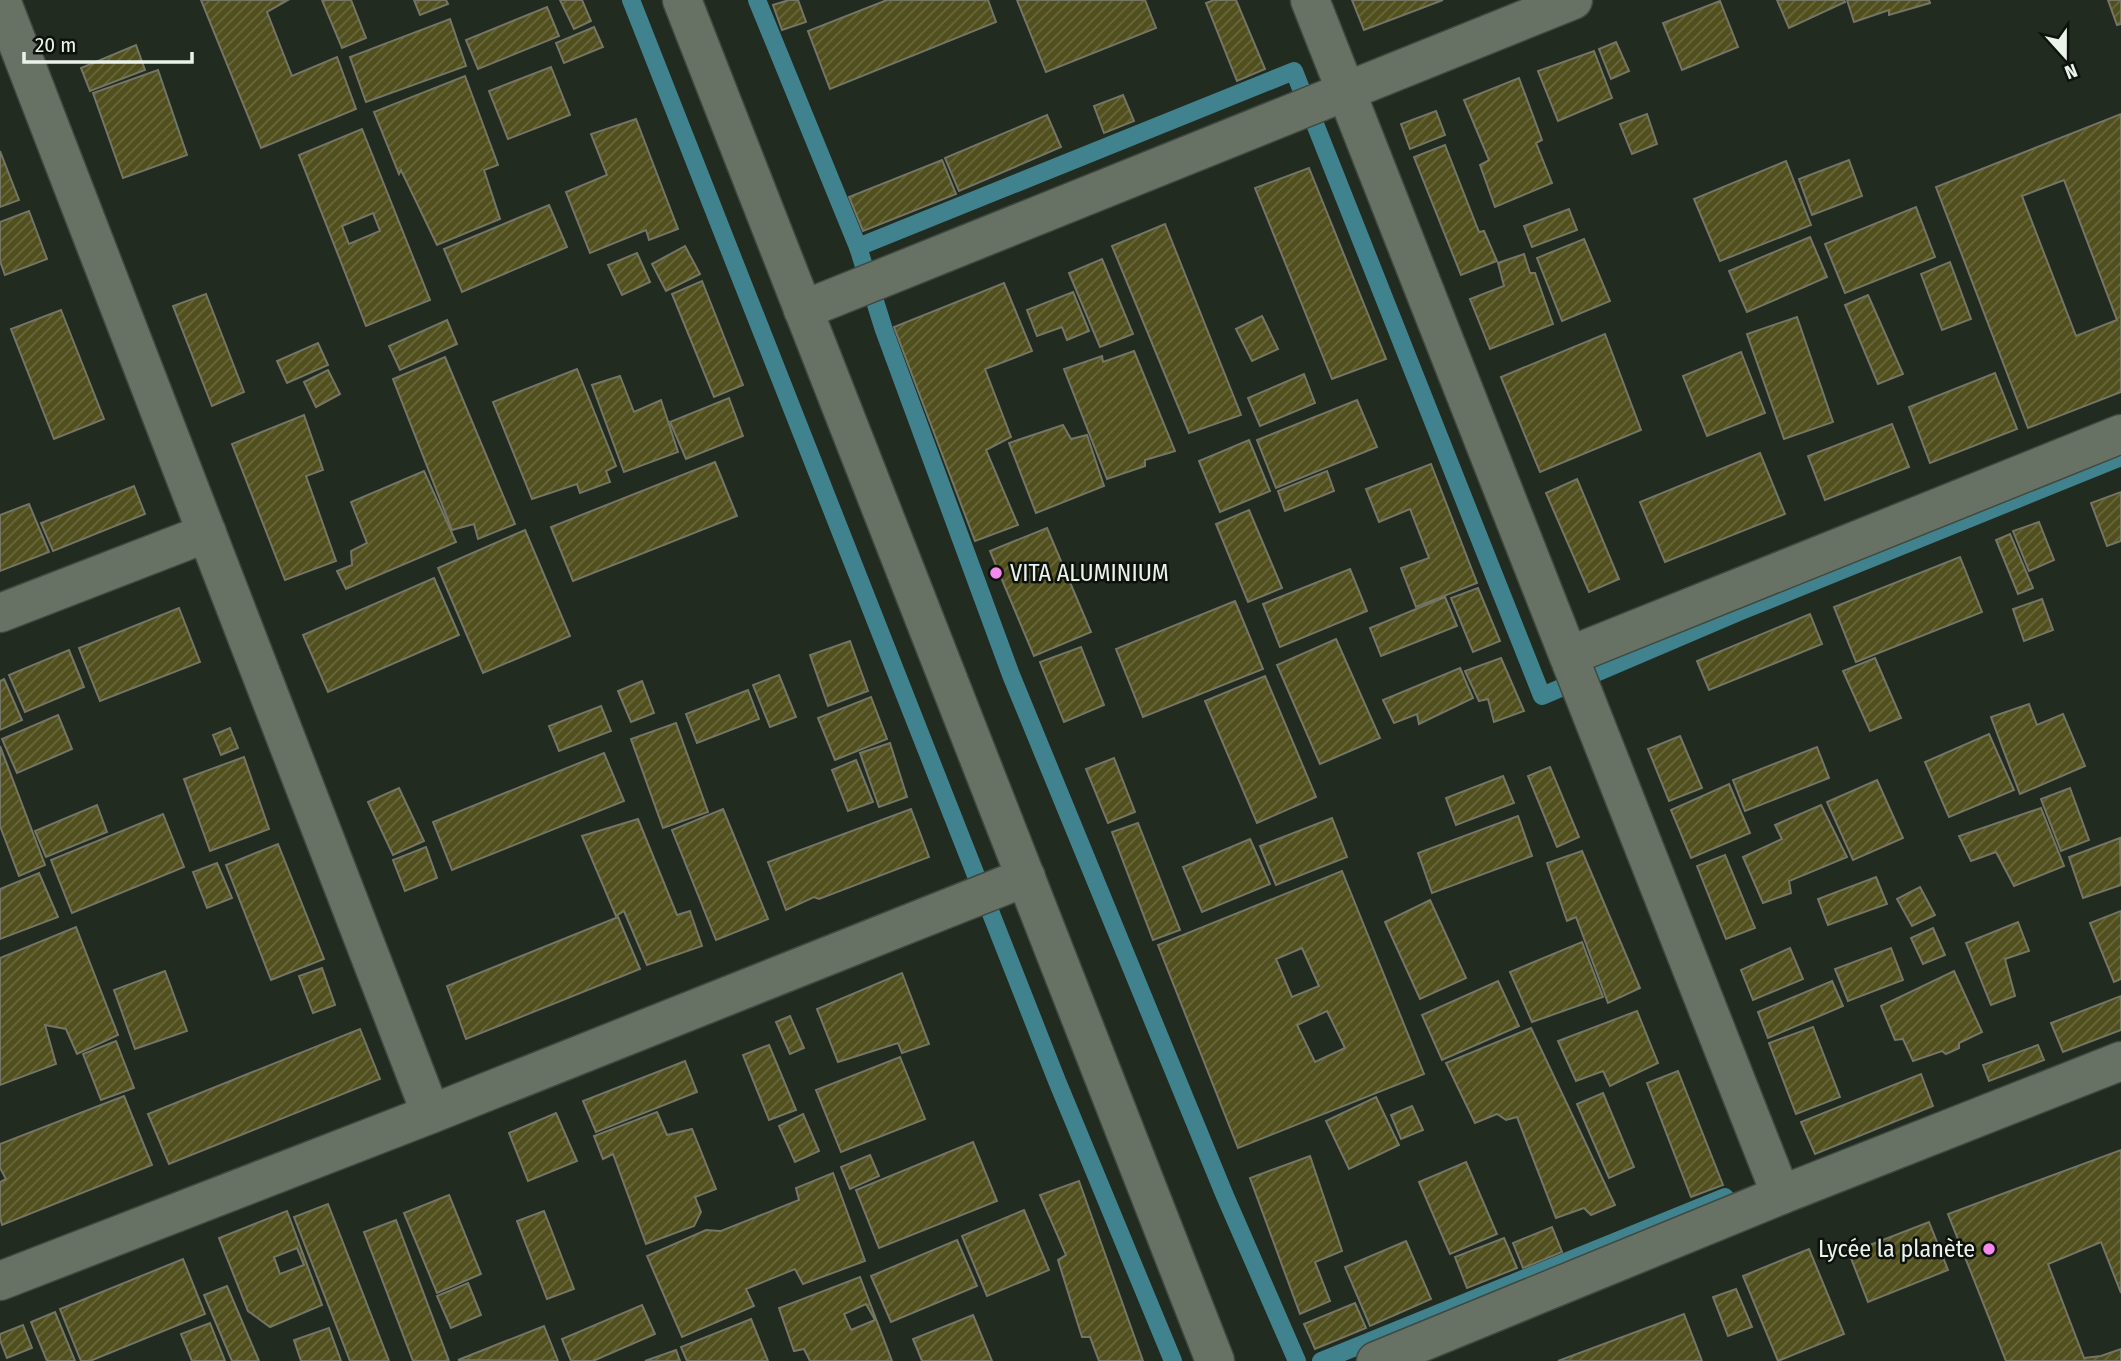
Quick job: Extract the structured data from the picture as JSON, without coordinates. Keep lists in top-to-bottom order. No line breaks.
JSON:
{"places":["VITA ALUMINIUM","Lycée la planète"],"scale_bar":"20 m","north":"bottom"}
